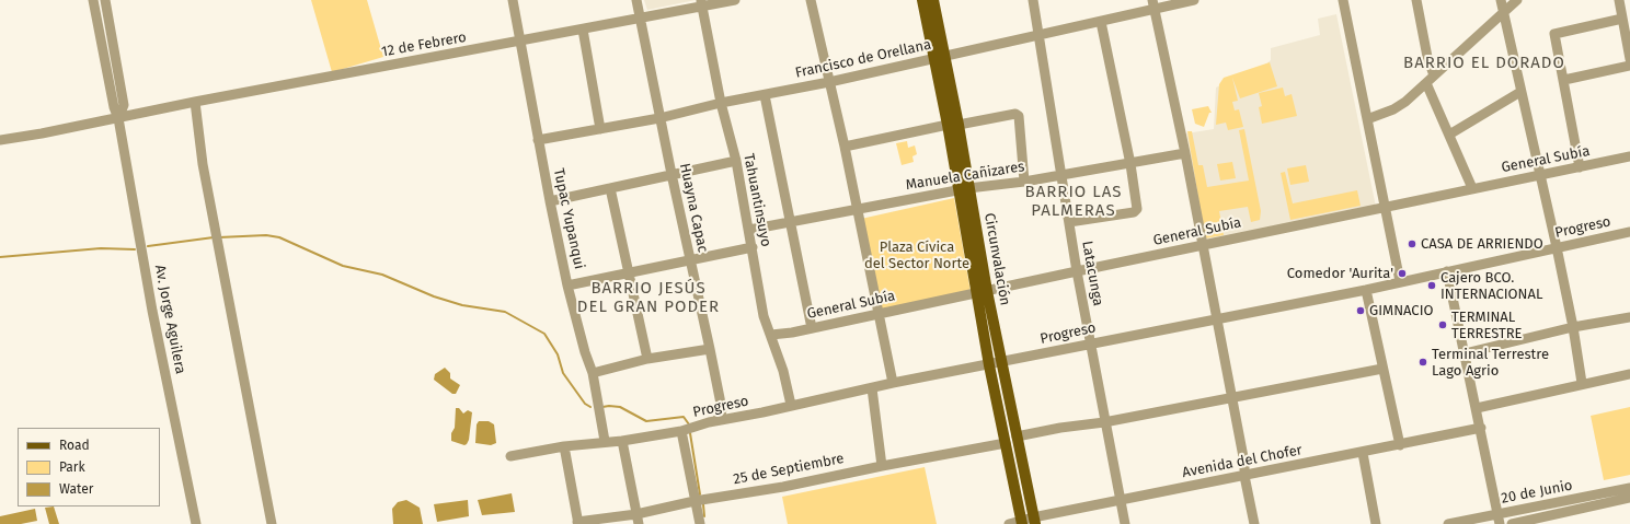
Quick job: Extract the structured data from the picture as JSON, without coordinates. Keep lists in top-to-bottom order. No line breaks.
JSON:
{"streets":{"main road":["Circunvalación"],"street":["12 de Febrero","Francisco de Orellana","General Subía","Manuela Cañizares","Tahuantinsuyo","Huayna Capac","Tupac Yupanqui","Progreso","Latacunga","Av. Jorge Aguilera","Avenida del Chofer","25 de Septiembre","20 de Junio"]},"crossings":[["12 de Febrero","Tahuantinsuyo"],["12 de Febrero","Huayna Capac"],["12 de Febrero","Tupac Yupanqui"],["12 de Febrero","Av. Jorge Aguilera"],["Francisco de Orellana","Tahuantinsuyo"],["Francisco de Orellana","Huayna Capac"],["Francisco de Orellana","Tupac Yupanqui"],["Francisco de Orellana","Circunvalación"],["Francisco de Orellana","Latacunga"],["General Subía","Tahuantinsuyo"],["General Subía","Circunvalación"],["General Subía","Latacunga"],["Manuela Cañizares","Tahuantinsuyo"],["Manuela Cañizares","Circunvalación"],["Manuela Cañizares","Latacunga"],["Tahuantinsuyo","Progreso"],["Tupac Yupanqui","Progreso"],["Progreso","Circunvalación"],["Progreso","Latacunga"],["Circunvalación","Avenida del Chofer"],["Circunvalación","25 de Septiembre"],["Latacunga","Avenida del Chofer"]],"districts":["BARRIO EL DORADO","BARRIO LAS PALMERAS","BARRIO JESÚS DEL GRAN PODER"],"parks":["Plaza Cívica del Sector Norte"],"places":["CASA DE ARRIENDO","Comedor 'Aurita'","Cajero BCO. INTERNACIONAL","GIMNACIO","TERMINAL TERRESTRE","Terminal Terrestre Lago Agrio"],"legend":["Road","Park","Water"]}
